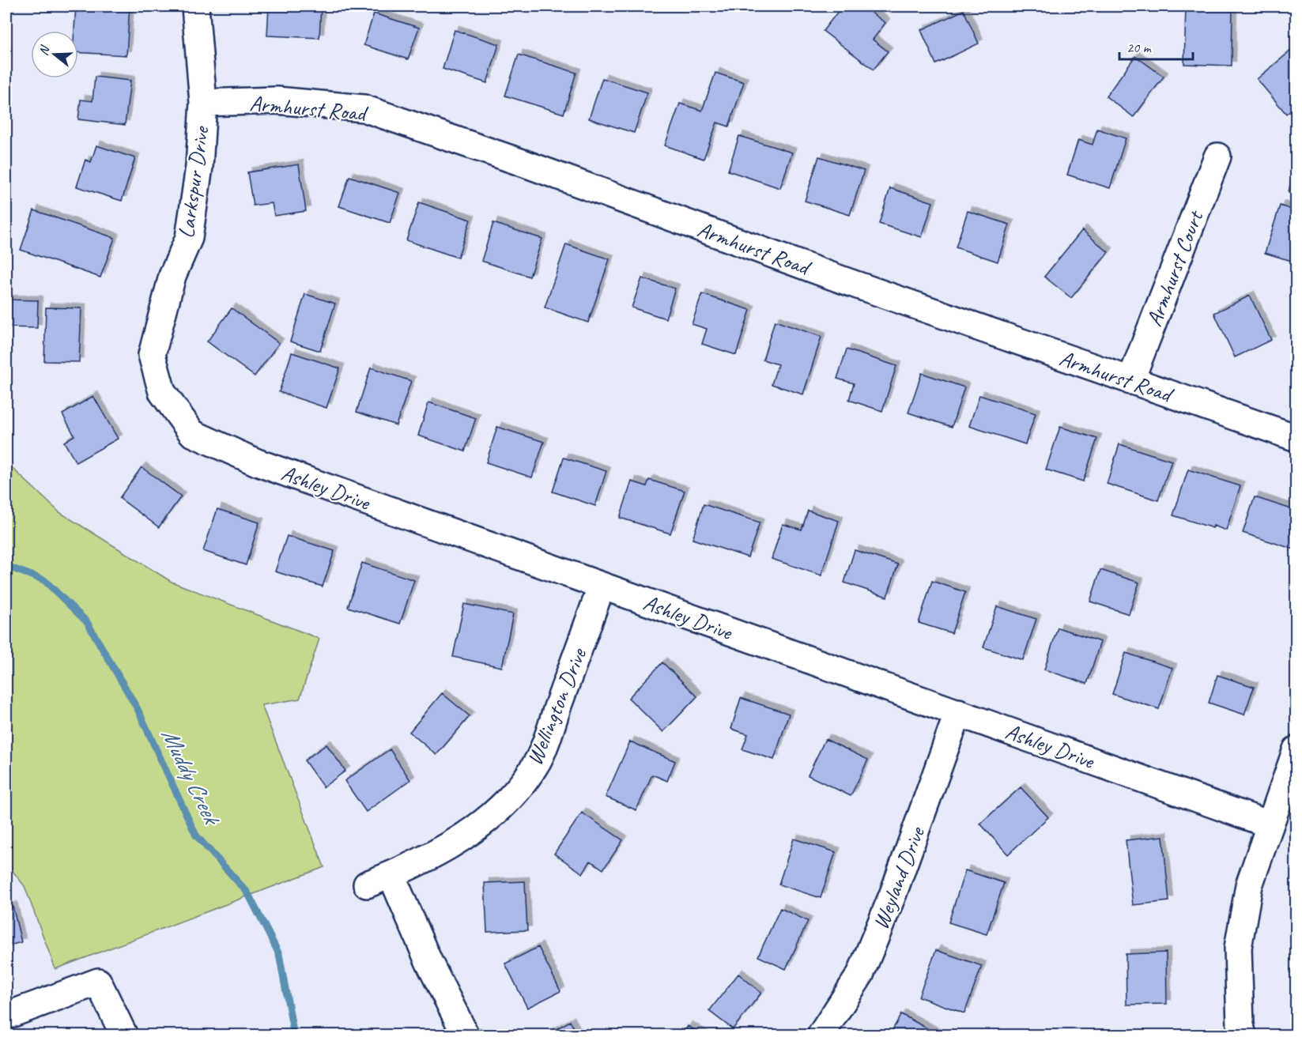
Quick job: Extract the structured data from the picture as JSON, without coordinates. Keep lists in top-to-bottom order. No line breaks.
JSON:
{"streets":{"street":["Armhurst Road","Larkspur Drive","Armhurst Court","Ashley Drive","Wellington Drive","Weyland Drive"]},"crossings":[["Armhurst Road","Larkspur Drive"],["Armhurst Road","Armhurst Court"],["Larkspur Drive","Ashley Drive"],["Ashley Drive","Wellington Drive"],["Ashley Drive","Weyland Drive"]],"water":["Muddy Creek"],"scale_bar":"20 m","north":"left"}
